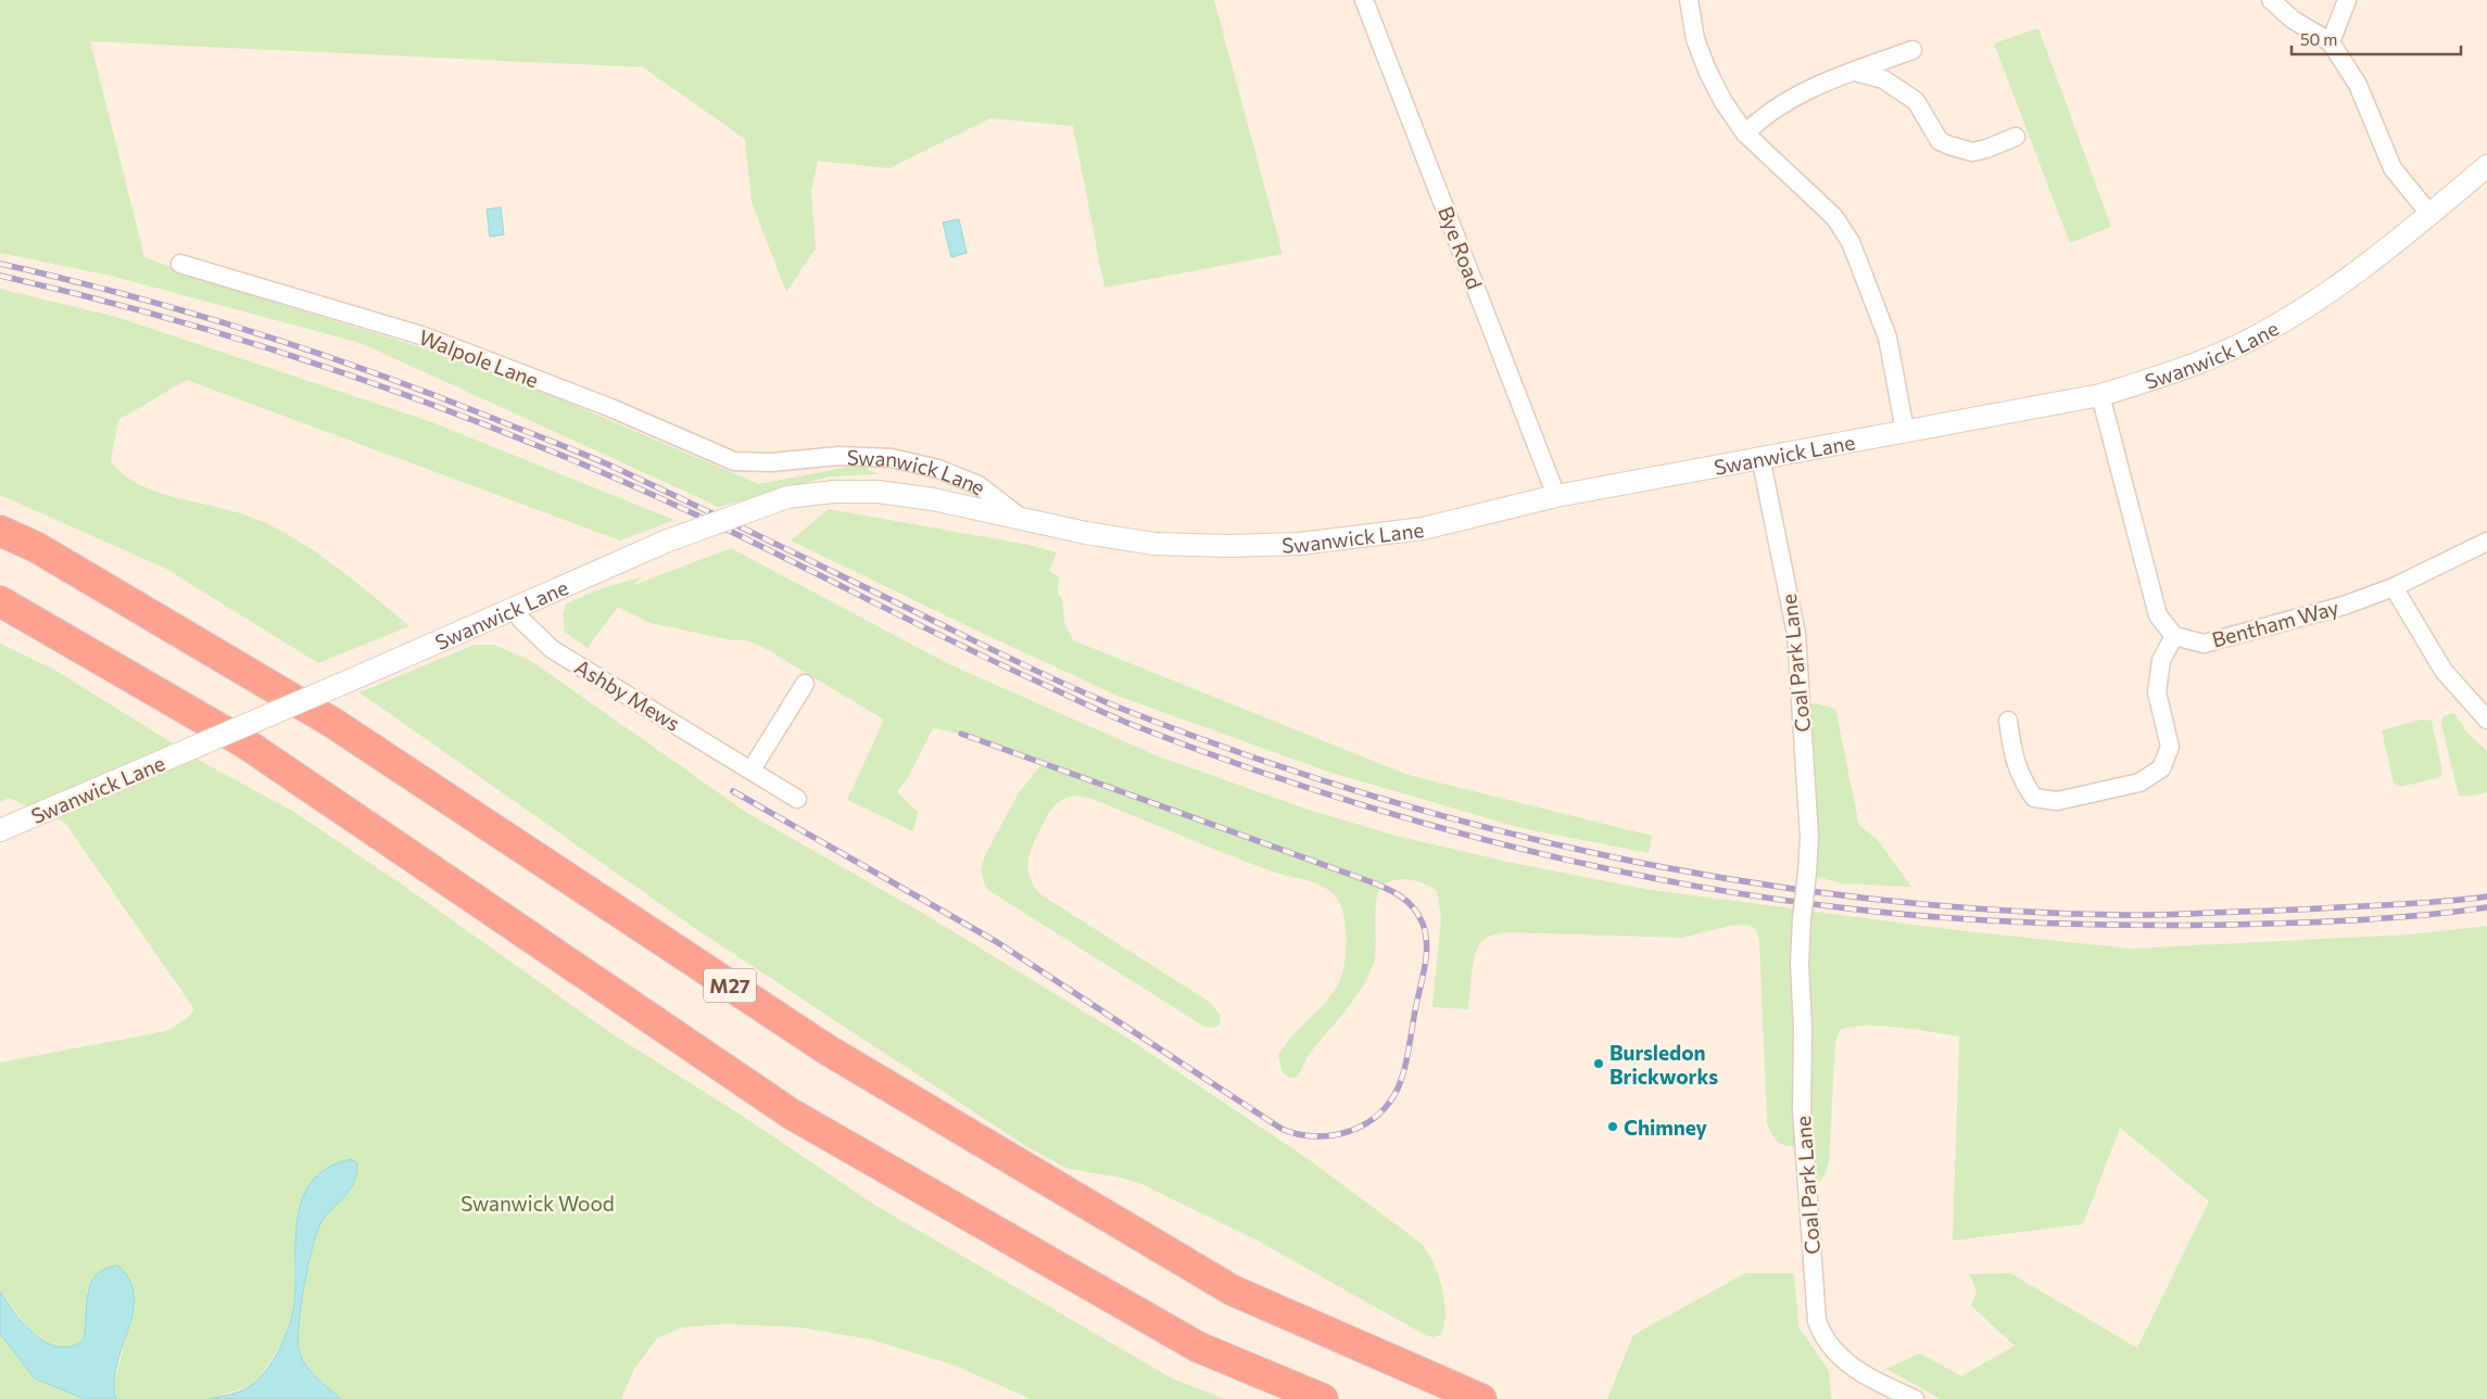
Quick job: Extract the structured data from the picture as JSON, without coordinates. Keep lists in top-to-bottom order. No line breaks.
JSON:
{"streets":{"highway":["M27"],"street":["Bye Road","Swanwick Lane","Walpole Lane","Bentham Way","Coal Park Lane","Ashby Mews"]},"crossings":[["Bye Road","Swanwick Lane"],["Swanwick Lane","Walpole Lane"],["Swanwick Lane","Coal Park Lane"],["Swanwick Lane","Ashby Mews"]],"parks":["Swanwick Wood"],"places":["Bursledon Brickworks","Chimney"],"scale_bar":"50 m"}
